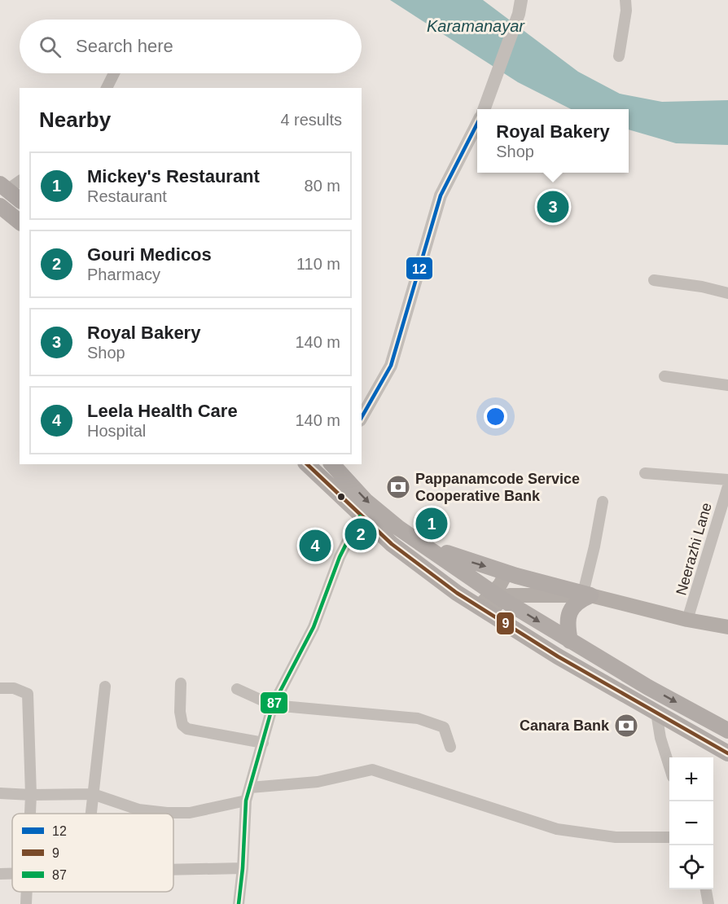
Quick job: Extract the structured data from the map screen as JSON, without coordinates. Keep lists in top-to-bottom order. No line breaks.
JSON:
{"streets":{"street":["Neerazhi Lane"]},"water":["Karamanayar"],"places":{"bank":["Pappanamcode Service Cooperative Bank","Canara Bank"]},"lines":["transit line 12","transit line 9","transit line 87"],"legend":["12","9","87"],"page":{"search":"Search here","heading":["Nearby","4 results"],"popup":["Royal Bakery","Shop"],"list":[{"mark":"1","name":"Mickey's Restaurant","note":"Restaurant","value":"80 m"},{"mark":"2","name":"Gouri Medicos","note":"Pharmacy","value":"110 m"},{"mark":"3","name":"Royal Bakery","note":"Shop","value":"140 m"},{"mark":"4","name":"Leela Health Care","note":"Hospital","value":"140 m"}],"pins":["3","1","2","4"],"map_buttons":["+","−"]}}
